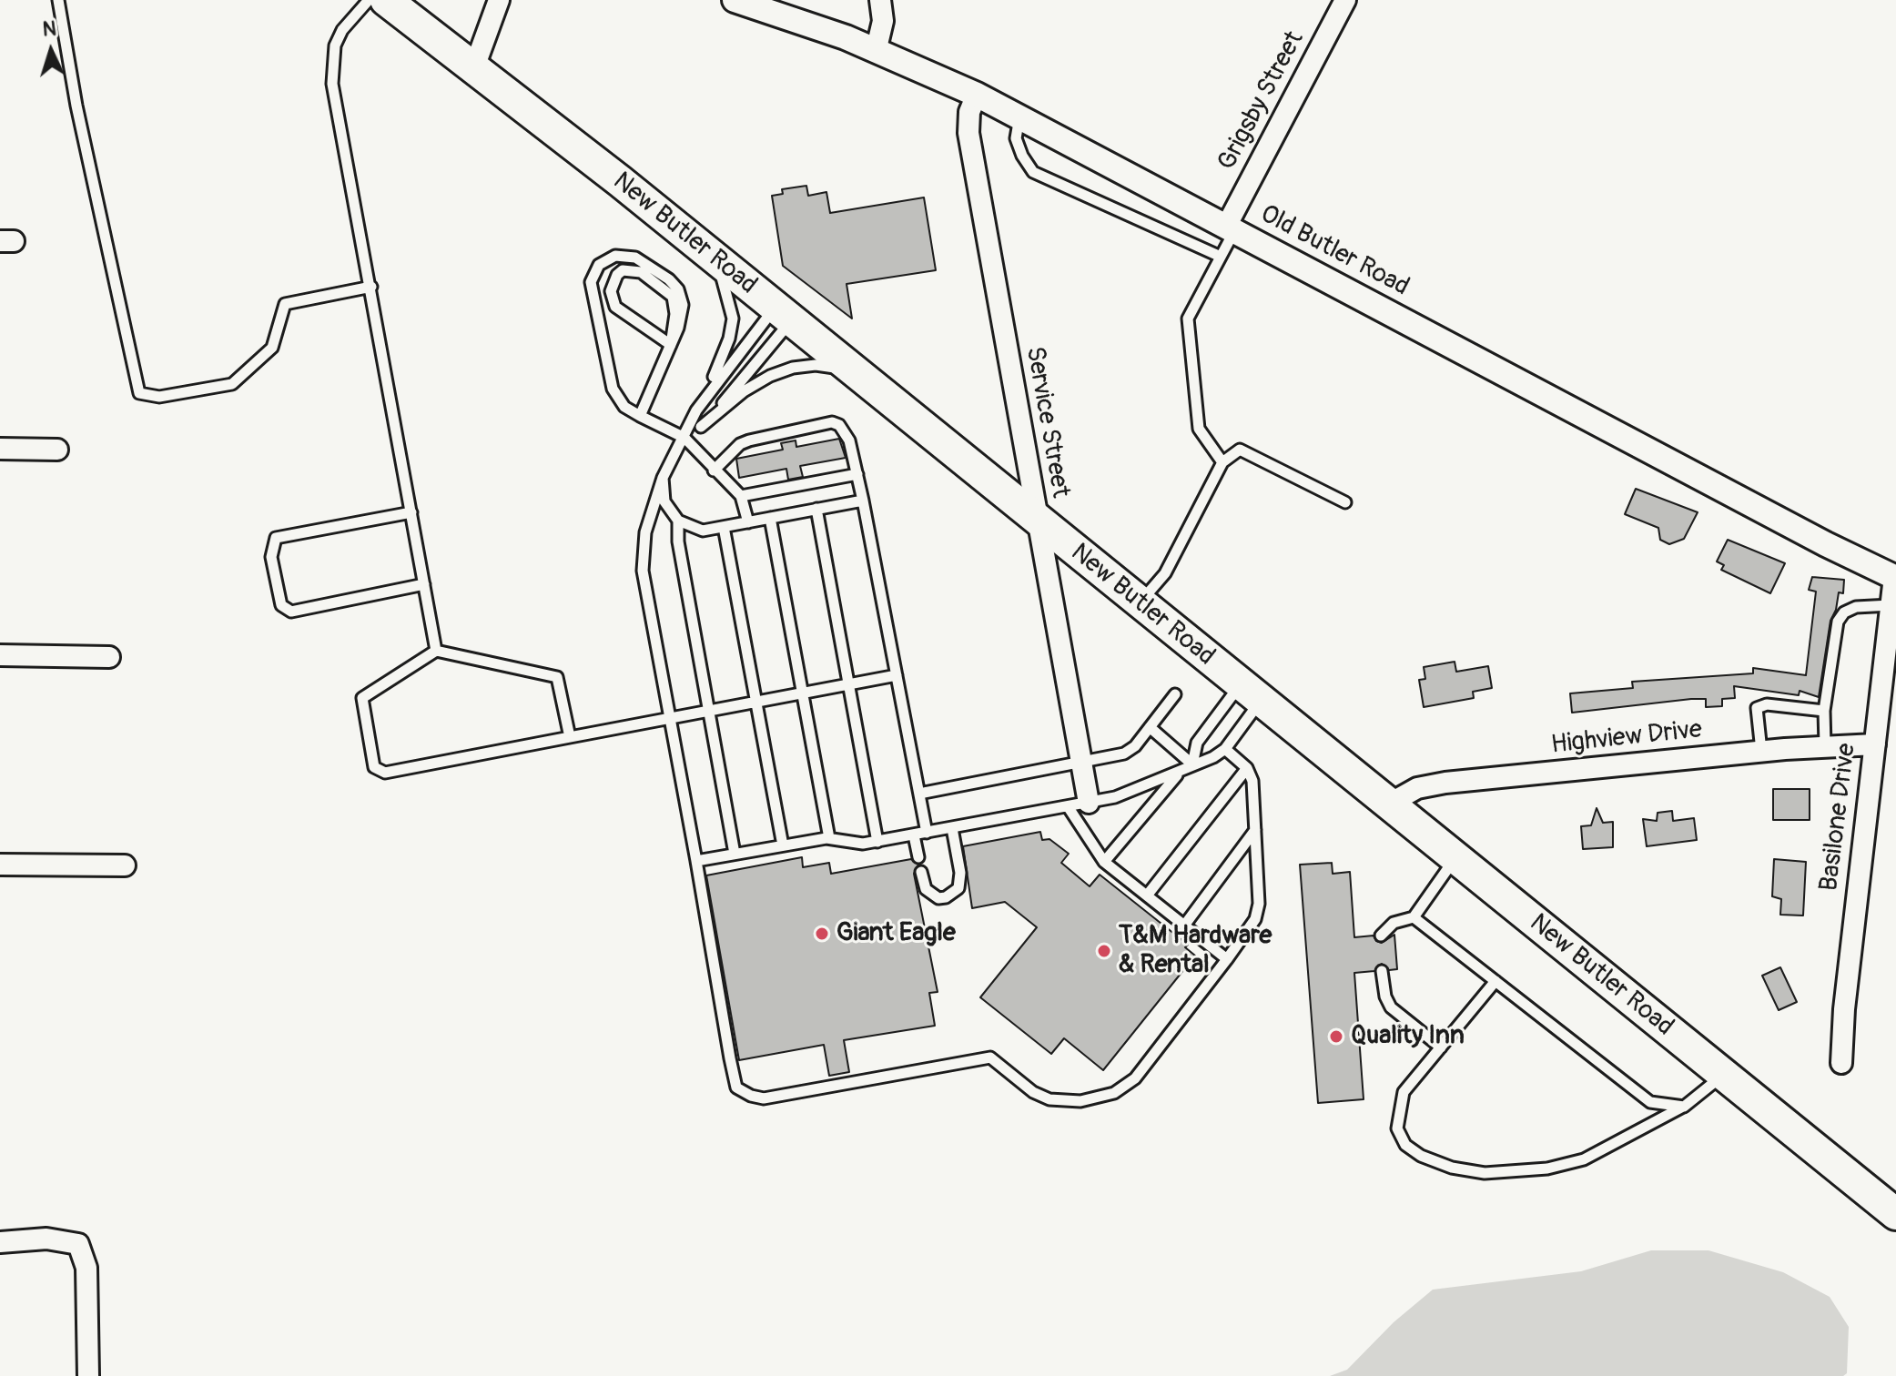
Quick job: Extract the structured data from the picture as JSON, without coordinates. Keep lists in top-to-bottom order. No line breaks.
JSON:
{"streets":{"main road":["New Butler Road"],"street":["Grigsby Street","Old Butler Road","Service Street","Highview Drive","Basilone Drive"]},"crossings":[["Grigsby Street","Old Butler Road"],["New Butler Road","Service Street"],["New Butler Road","Highview Drive"],["Old Butler Road","Service Street"],["Old Butler Road","Basilone Drive"],["Highview Drive","Basilone Drive"]],"places":["Giant Eagle","T&M Hardware & Rental","Quality Inn"],"north":"top"}
